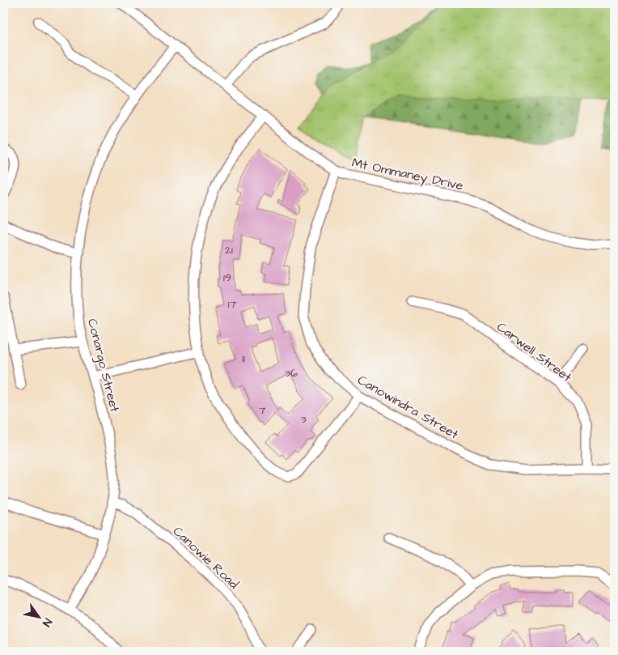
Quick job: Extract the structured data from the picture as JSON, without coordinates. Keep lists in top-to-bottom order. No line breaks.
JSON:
{"streets":{"street":["Mt Ommaney Drive","Carwell Street","Conargo Street","Canowindra Street","Canowie Road"]},"crossings":[["Mt Ommaney Drive","Conargo Street"],["Mt Ommaney Drive","Canowindra Street"],["Carwell Street","Canowindra Street"],["Conargo Street","Canowie Road"]],"house_numbers":["21","19","17","11","36","7","3"],"north":"bottom right"}
